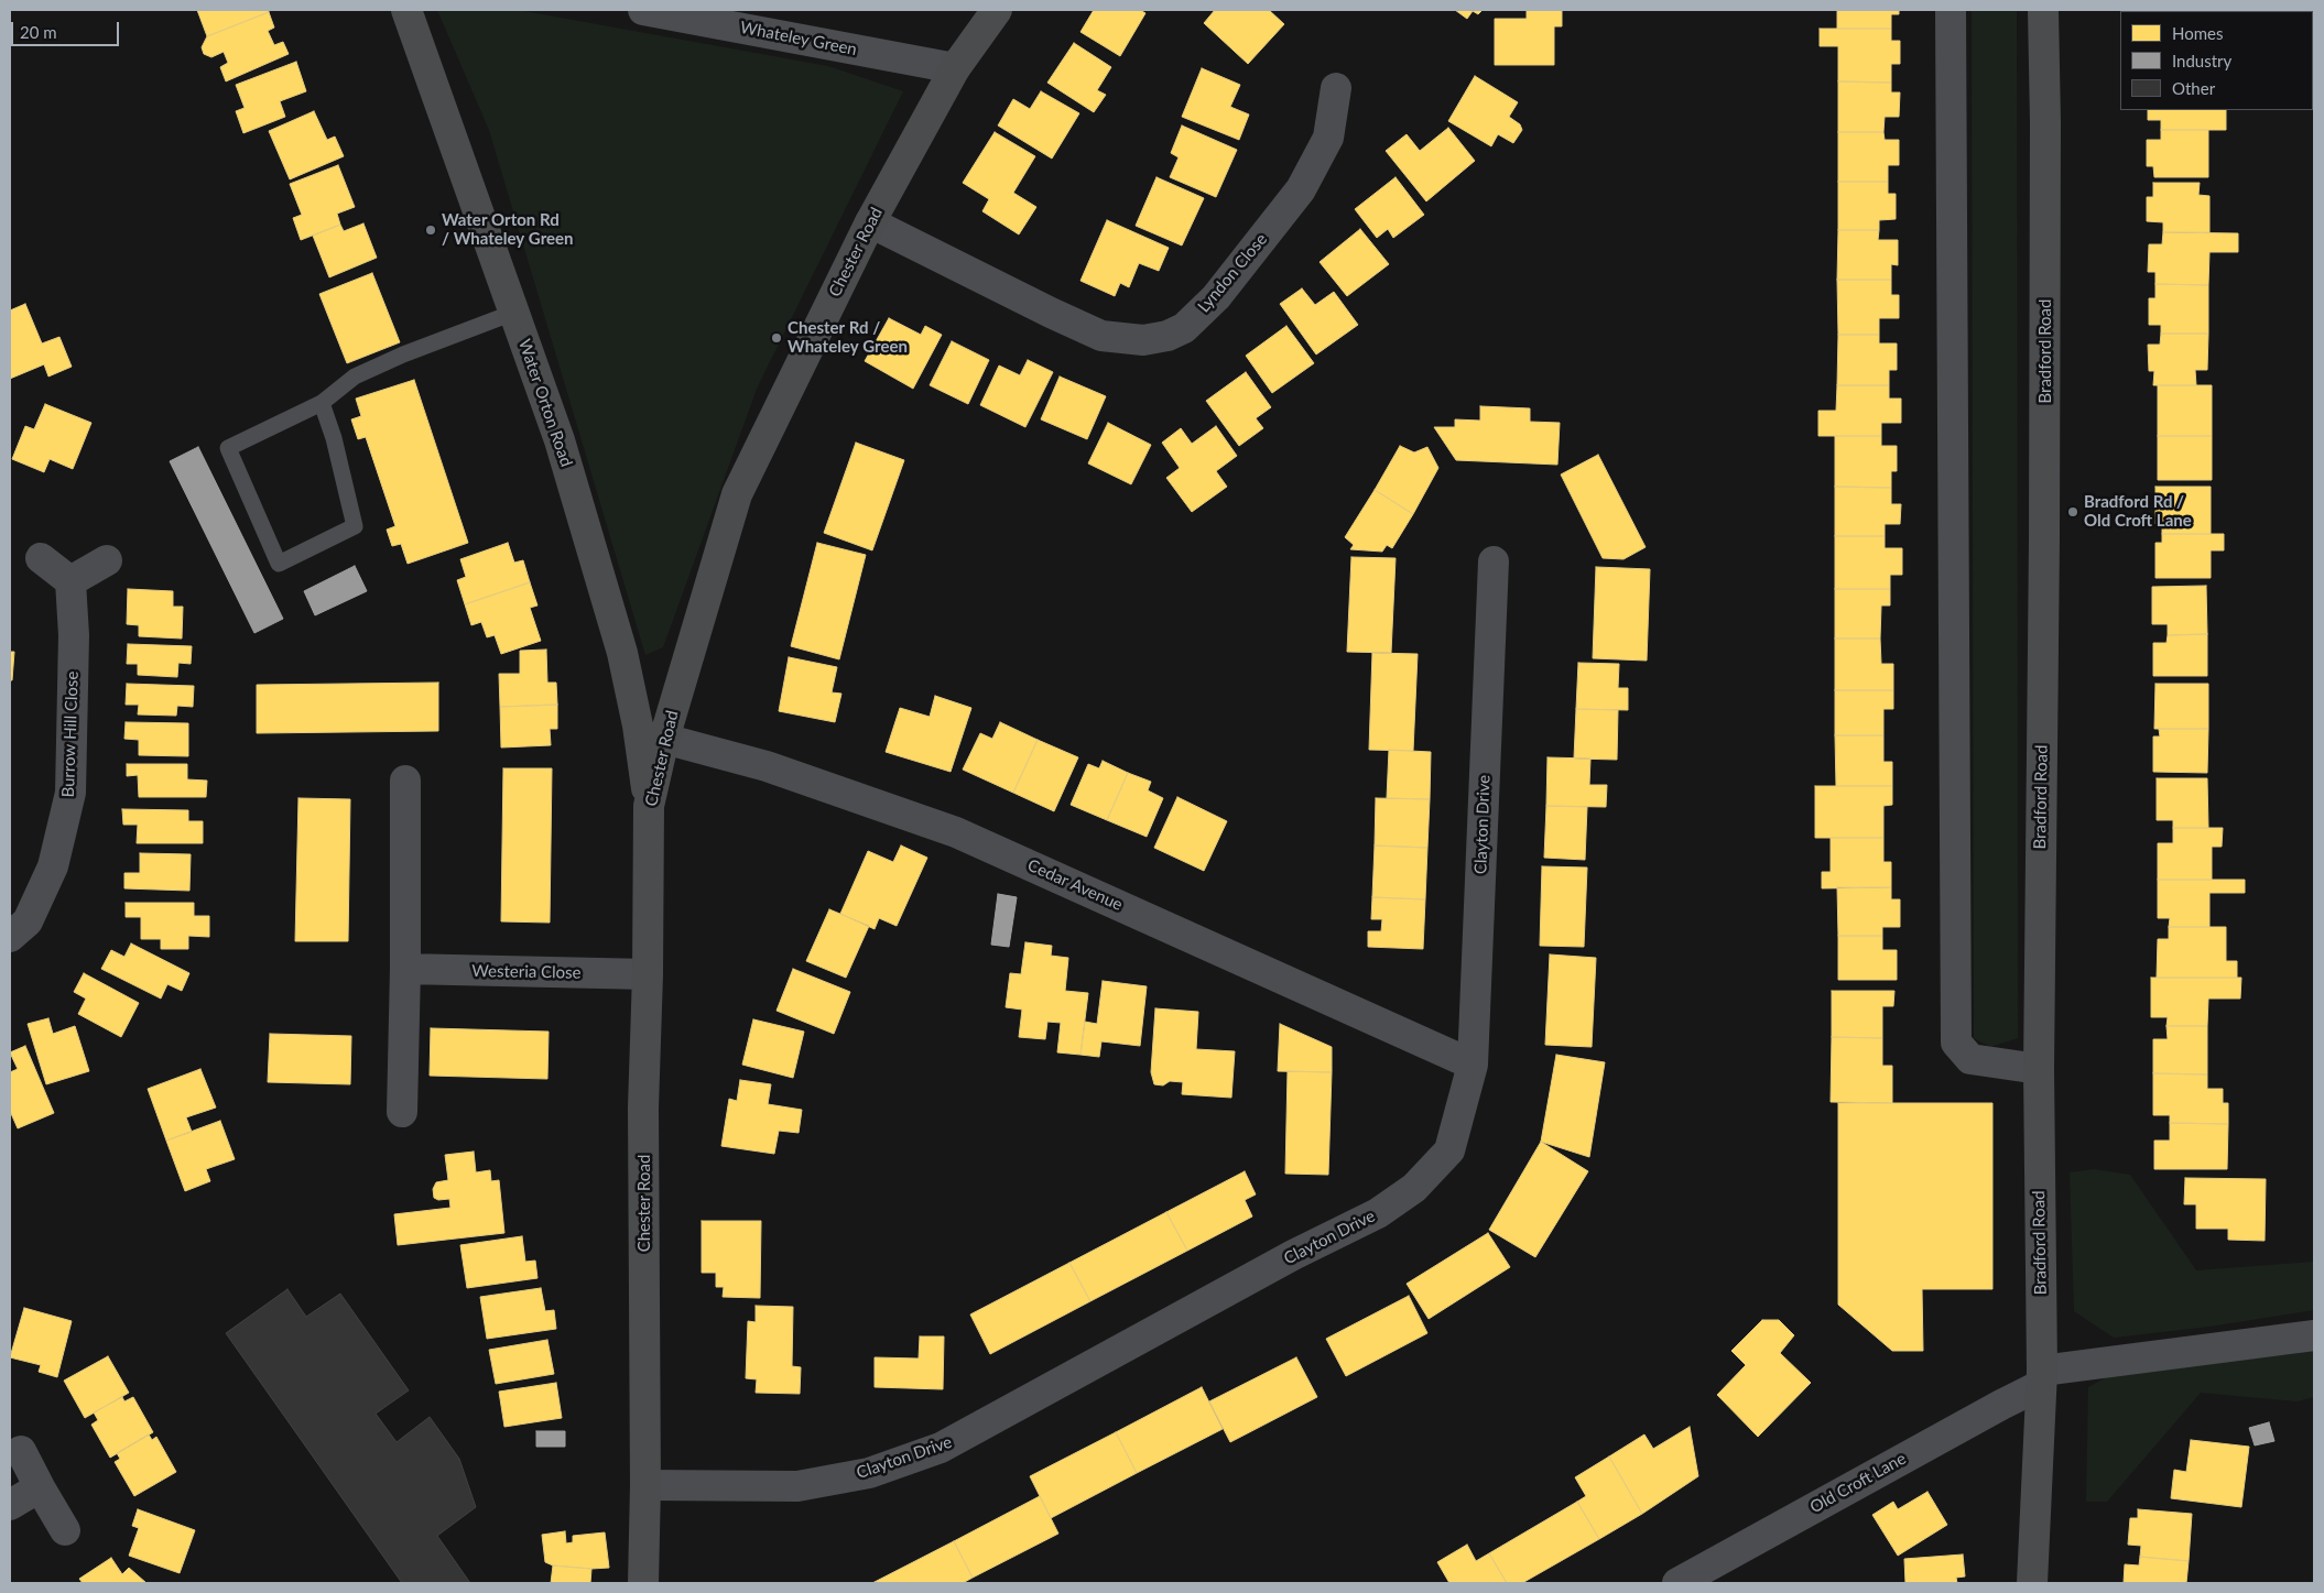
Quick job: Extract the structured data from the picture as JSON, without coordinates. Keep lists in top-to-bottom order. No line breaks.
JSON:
{"streets":{"main road":["Chester Road","Bradford Road","Water Orton Road"],"street":["Whateley Green","Lyndon Close","Burrow Hill Close","Clayton Drive","Cedar Avenue","Westeria Close","Old Croft Lane"]},"crossings":[["Whateley Green","Chester Road"],["Chester Road","Lyndon Close"],["Chester Road","Water Orton Road"],["Chester Road","Clayton Drive"],["Chester Road","Cedar Avenue"],["Chester Road","Westeria Close"],["Bradford Road","Old Croft Lane"],["Clayton Drive","Cedar Avenue"]],"places":["Water Orton Rd / Whateley Green","Chester Rd / Whateley Green","Bradford Rd / Old Croft Lane"],"legend":["Homes","Industry","Other"],"scale_bar":"20 m"}
